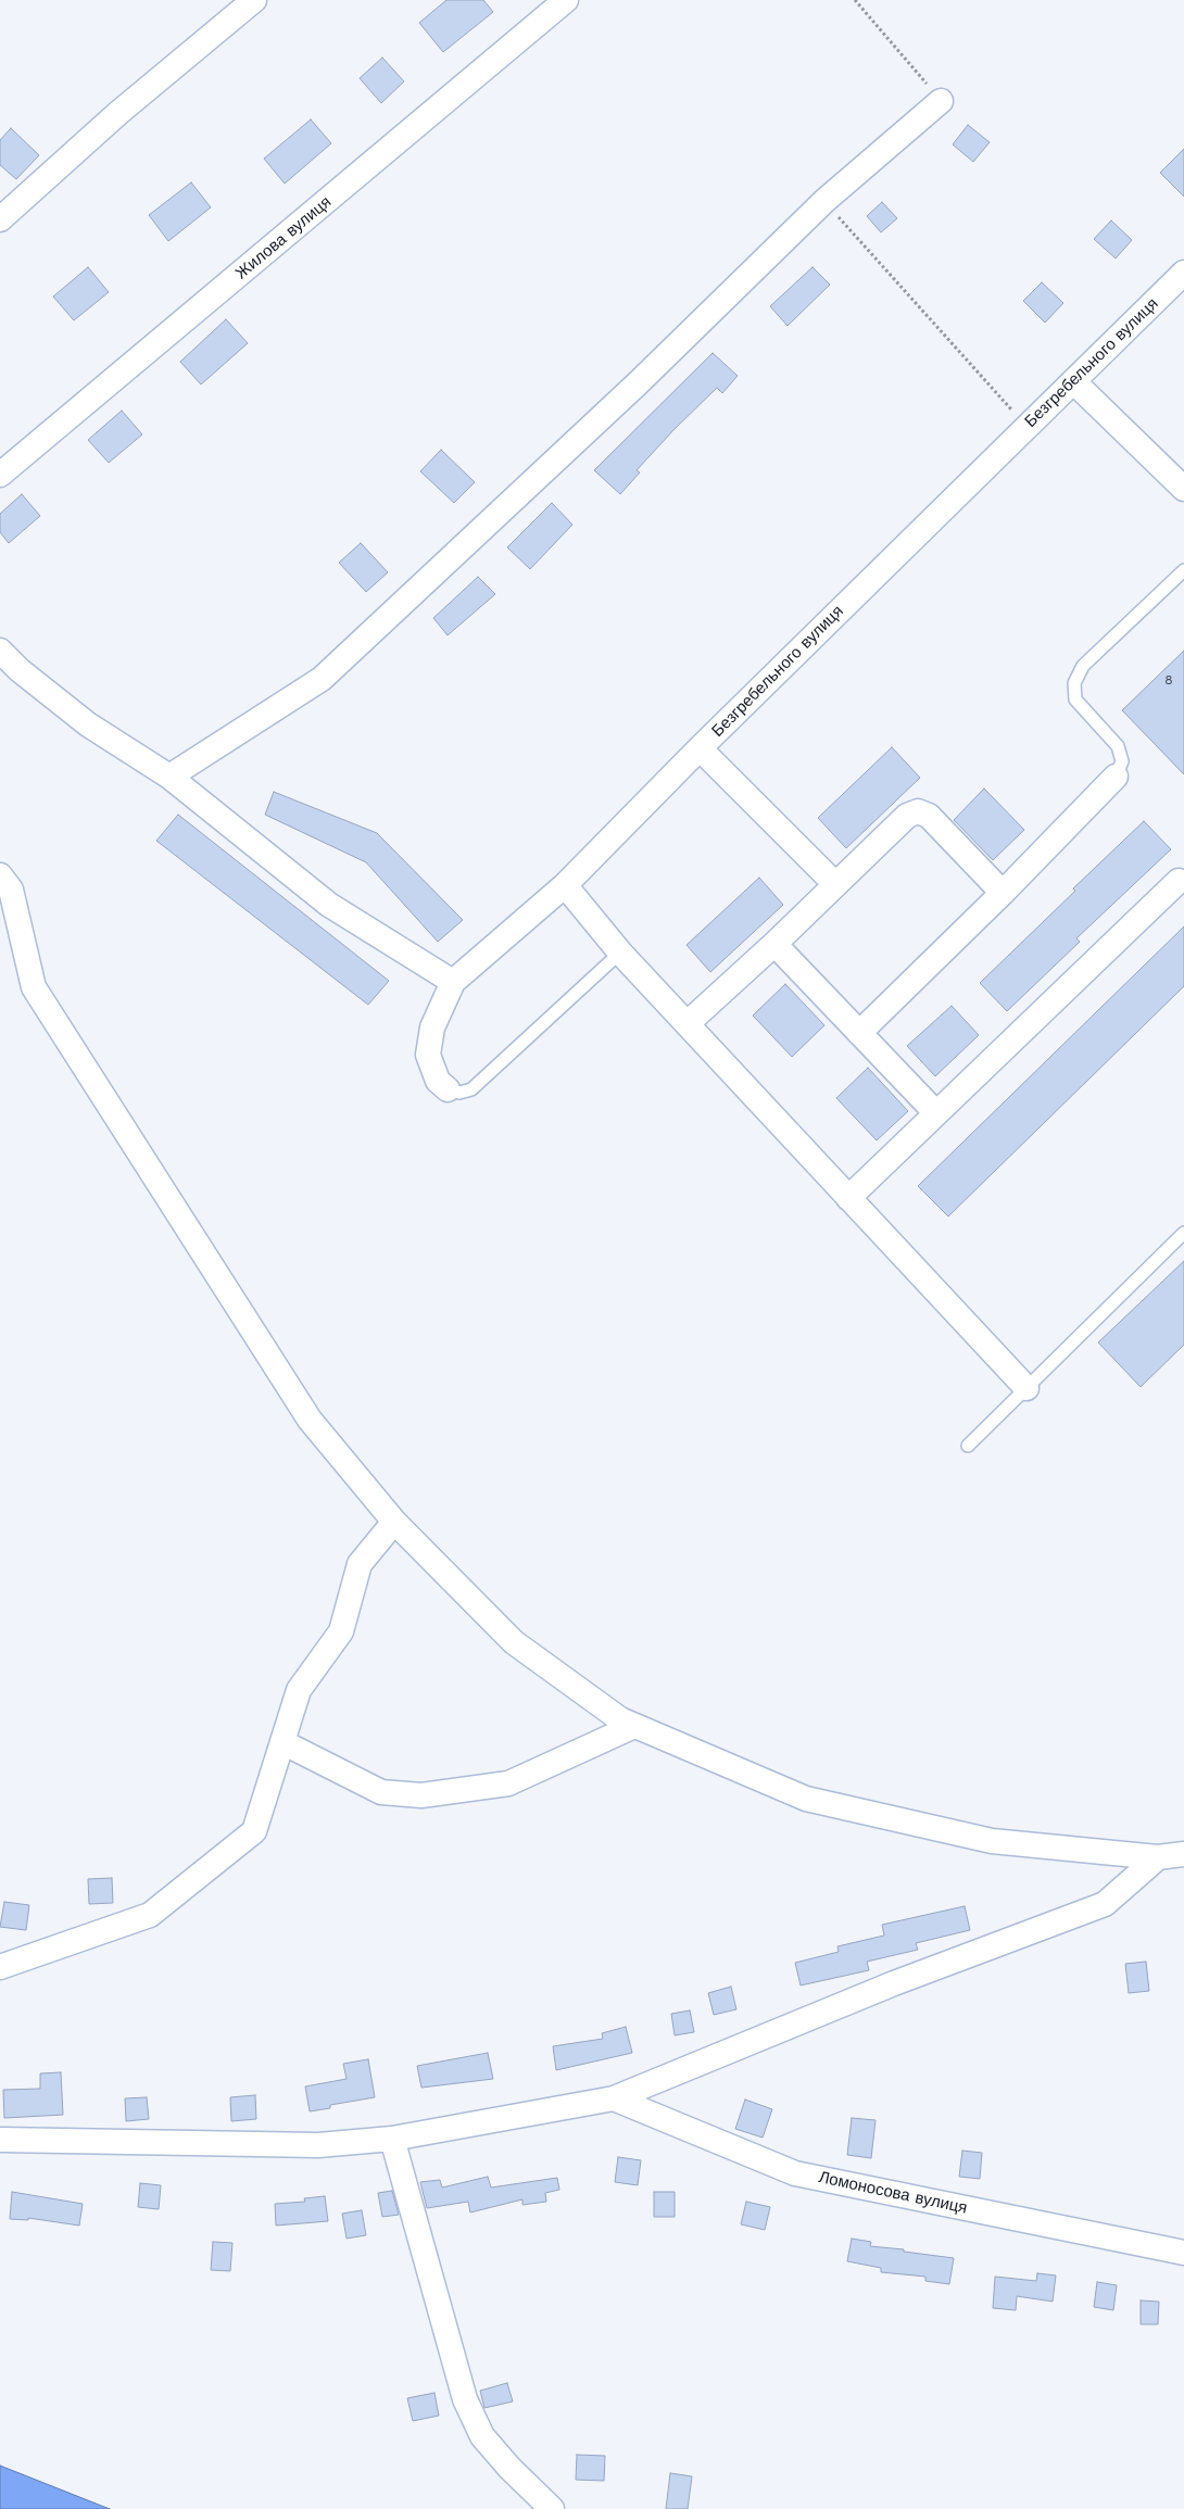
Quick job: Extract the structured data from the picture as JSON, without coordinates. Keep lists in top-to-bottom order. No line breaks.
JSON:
{"streets":{"street":["Жилова вулиця","Безгребельного вулиця","Ломоносова вулиця"]},"house_numbers":["8"]}
